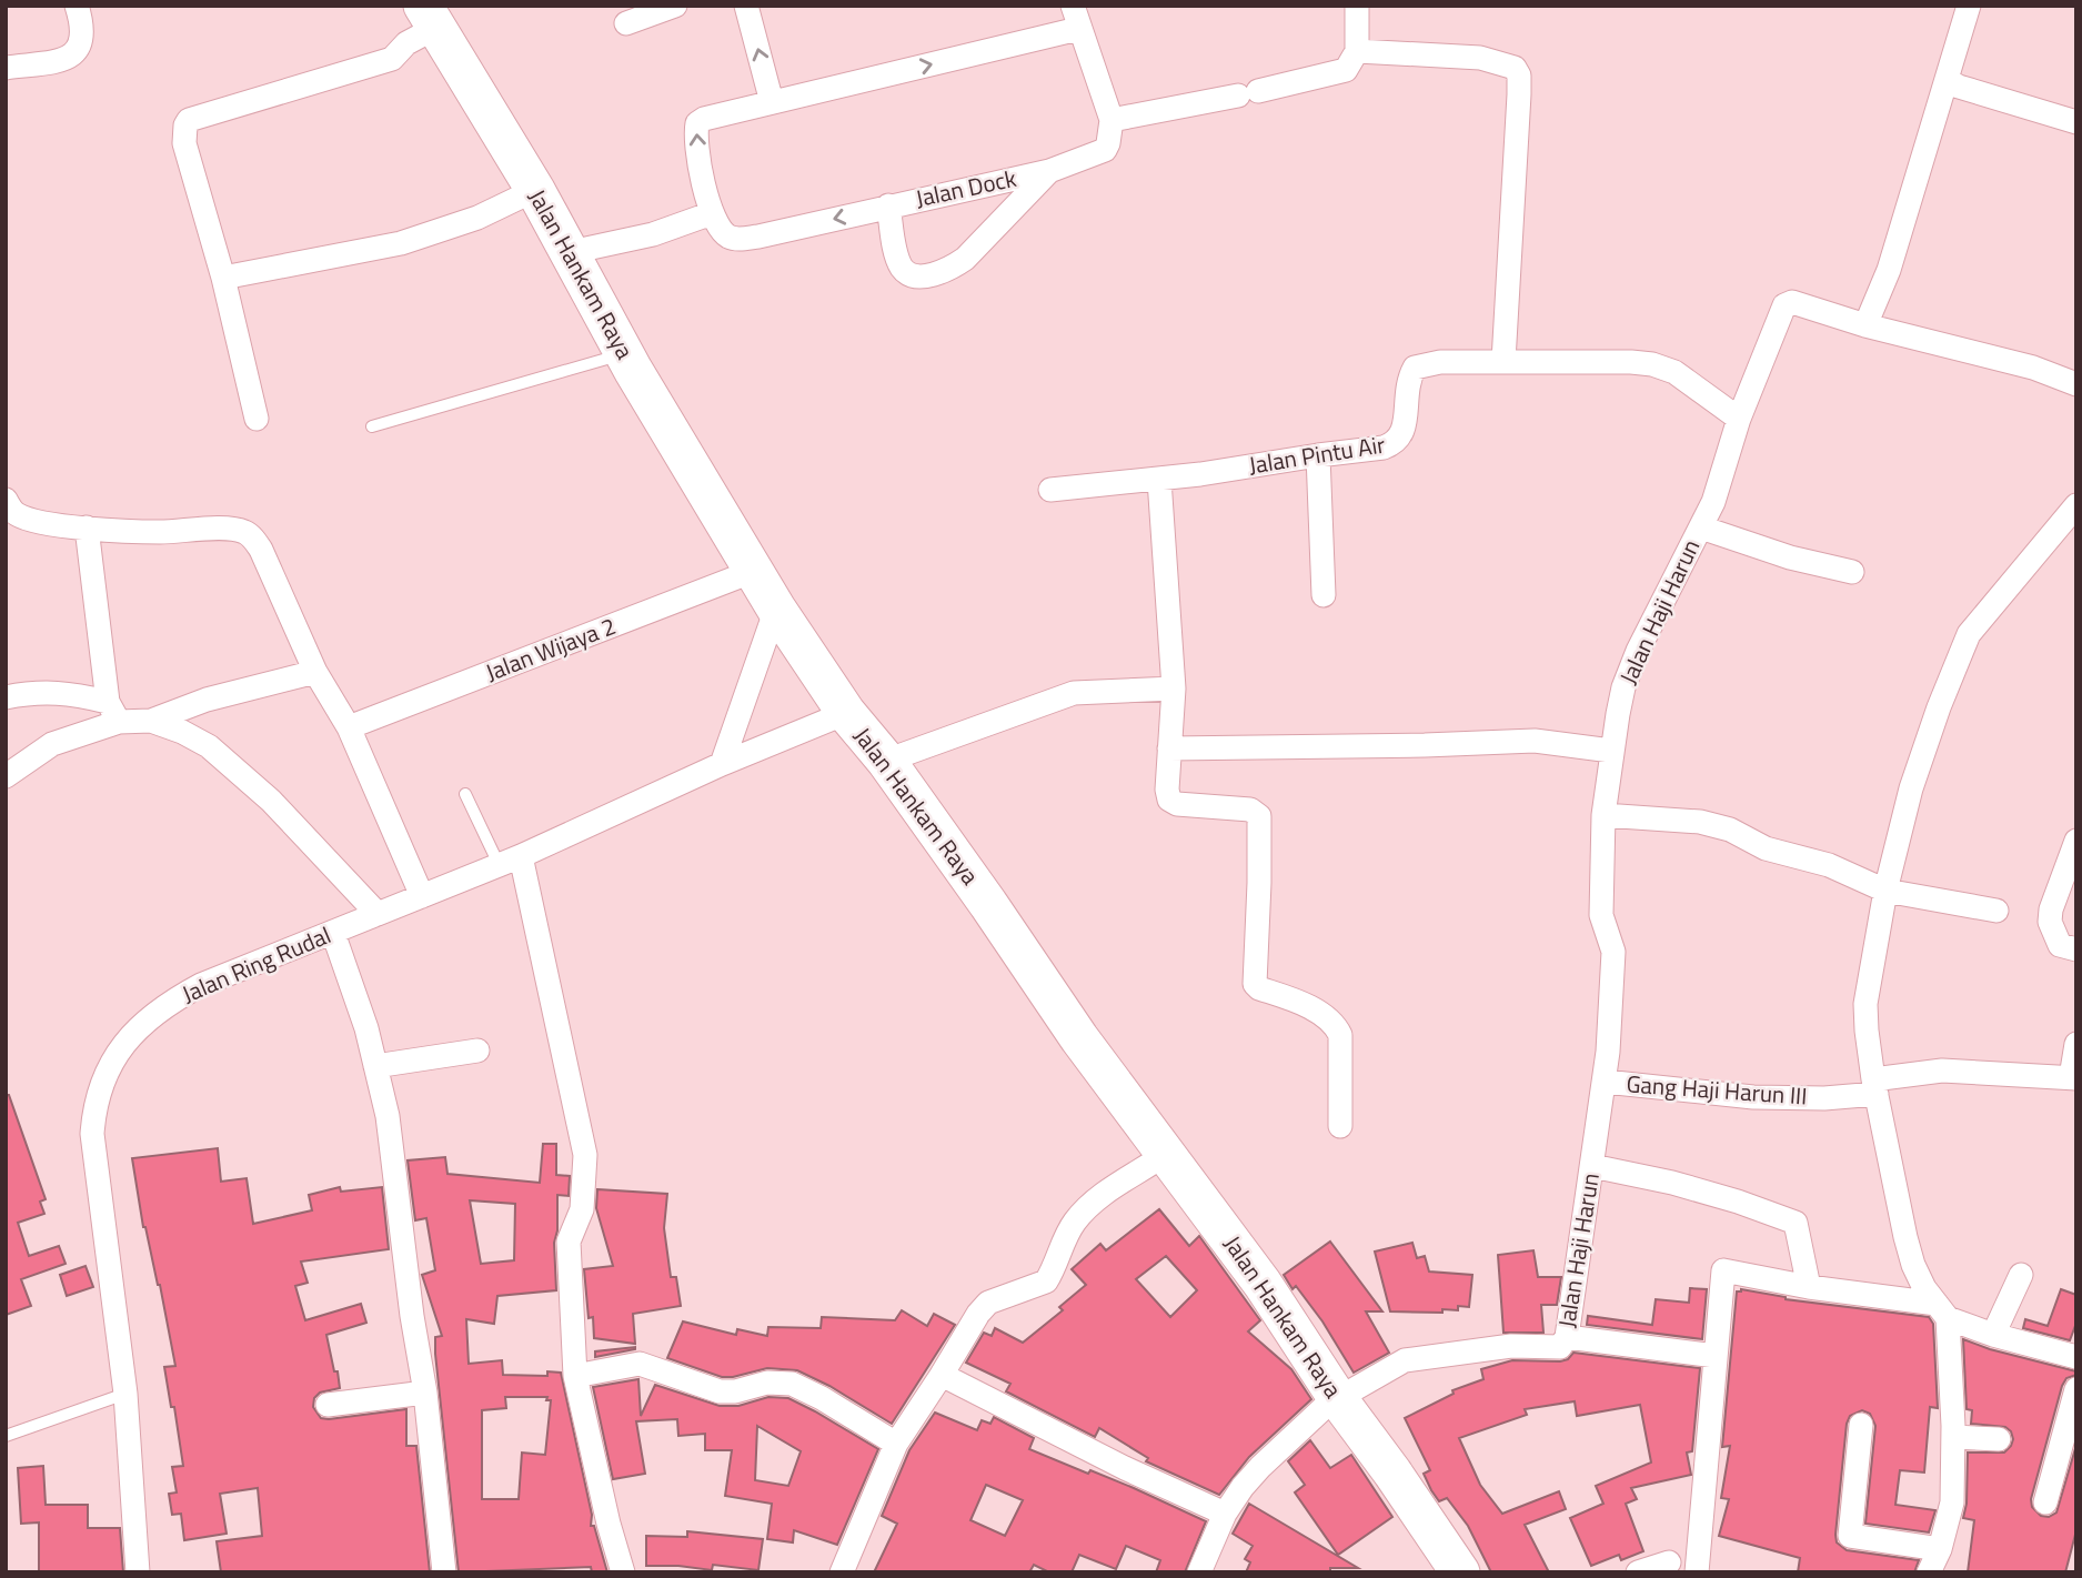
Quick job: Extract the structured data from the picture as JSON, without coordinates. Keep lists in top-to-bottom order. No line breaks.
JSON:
{"streets":{"main road":["Jalan Hankam Raya"],"street":["Jalan Dock","Jalan Pintu Air","Jalan Haji Harun","Jalan Wijaya 2","Jalan Ring Rudal","Gang Haji Harun III"]},"crossings":[["Jalan Hankam Raya","Jalan Haji Harun"],["Jalan Hankam Raya","Jalan Wijaya 2"],["Jalan Hankam Raya","Jalan Ring Rudal"],["Jalan Pintu Air","Jalan Haji Harun"],["Jalan Haji Harun","Gang Haji Harun III"]]}
